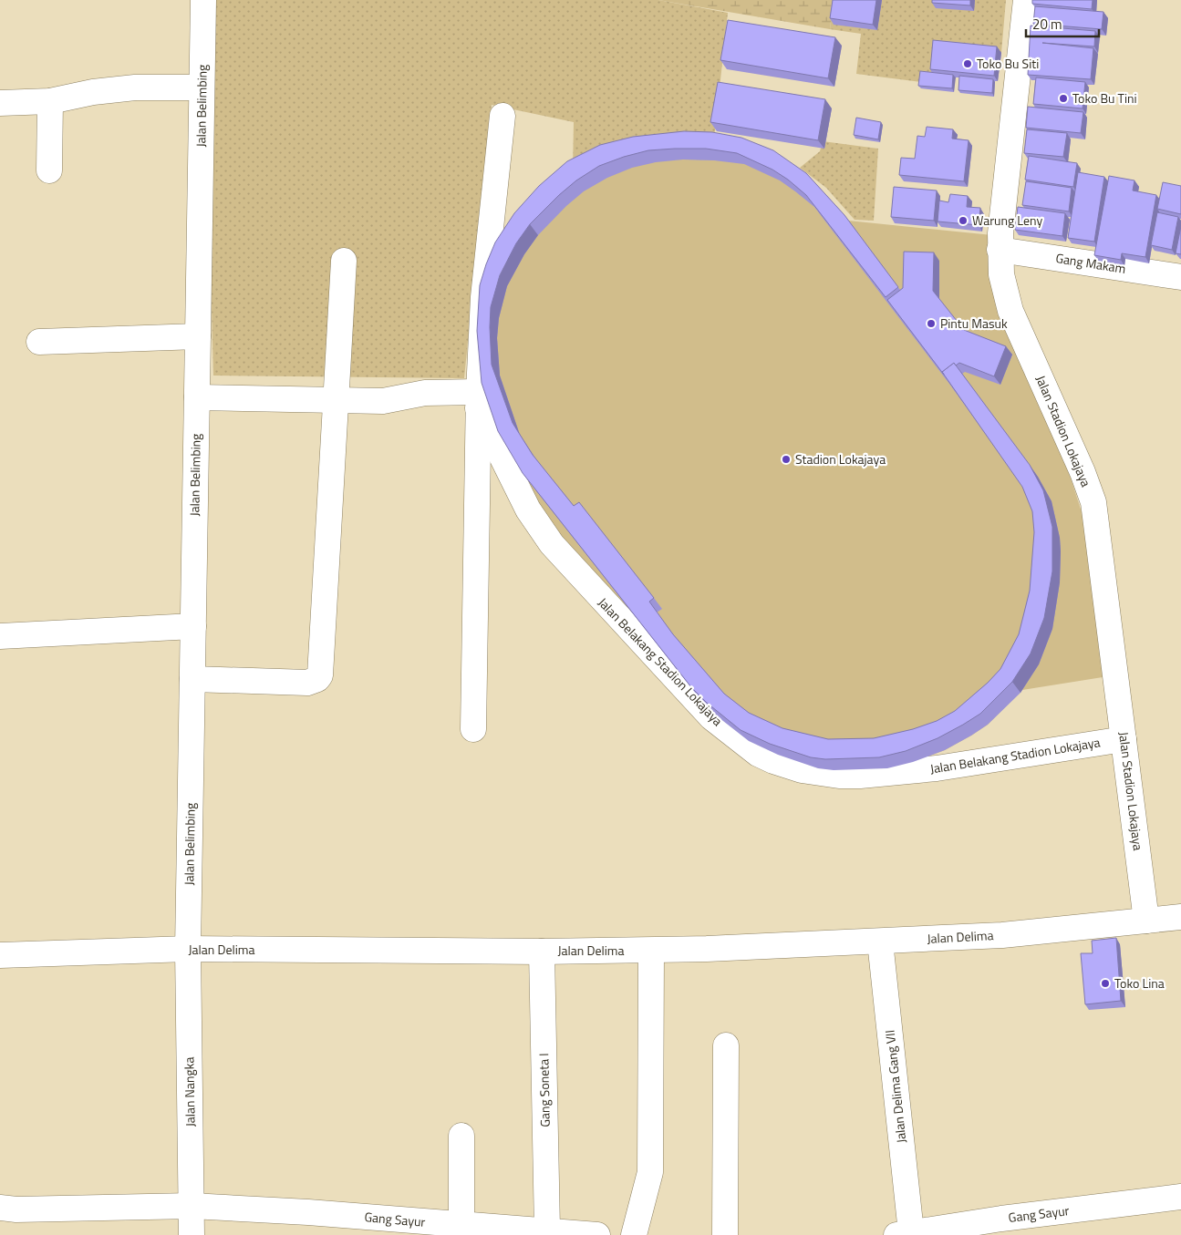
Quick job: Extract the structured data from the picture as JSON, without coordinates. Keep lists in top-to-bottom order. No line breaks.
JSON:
{"streets":{"street":["Jalan Belimbing","Gang Makam","Jalan Stadion Lokajaya","Jalan Belakang Stadion Lokajaya","Jalan Delima","Jalan Delima Gang VII","Gang Soneta I","Jalan Nangka","Gang Sayur"]},"crossings":[["Jalan Belimbing","Jalan Delima"],["Jalan Belimbing","Jalan Nangka"],["Gang Makam","Jalan Stadion Lokajaya"],["Jalan Stadion Lokajaya","Jalan Belakang Stadion Lokajaya"],["Jalan Stadion Lokajaya","Jalan Delima"],["Jalan Delima","Jalan Delima Gang VII"],["Jalan Delima","Gang Soneta I"],["Jalan Delima","Jalan Nangka"],["Jalan Delima Gang VII","Gang Sayur"],["Gang Soneta I","Gang Sayur"],["Jalan Nangka","Gang Sayur"]],"places":["Toko Bu Siti","Toko Bu Tini","Warung Leny","Pintu Masuk","Stadion Lokajaya","Toko Lina"],"scale_bar":"20 m"}
